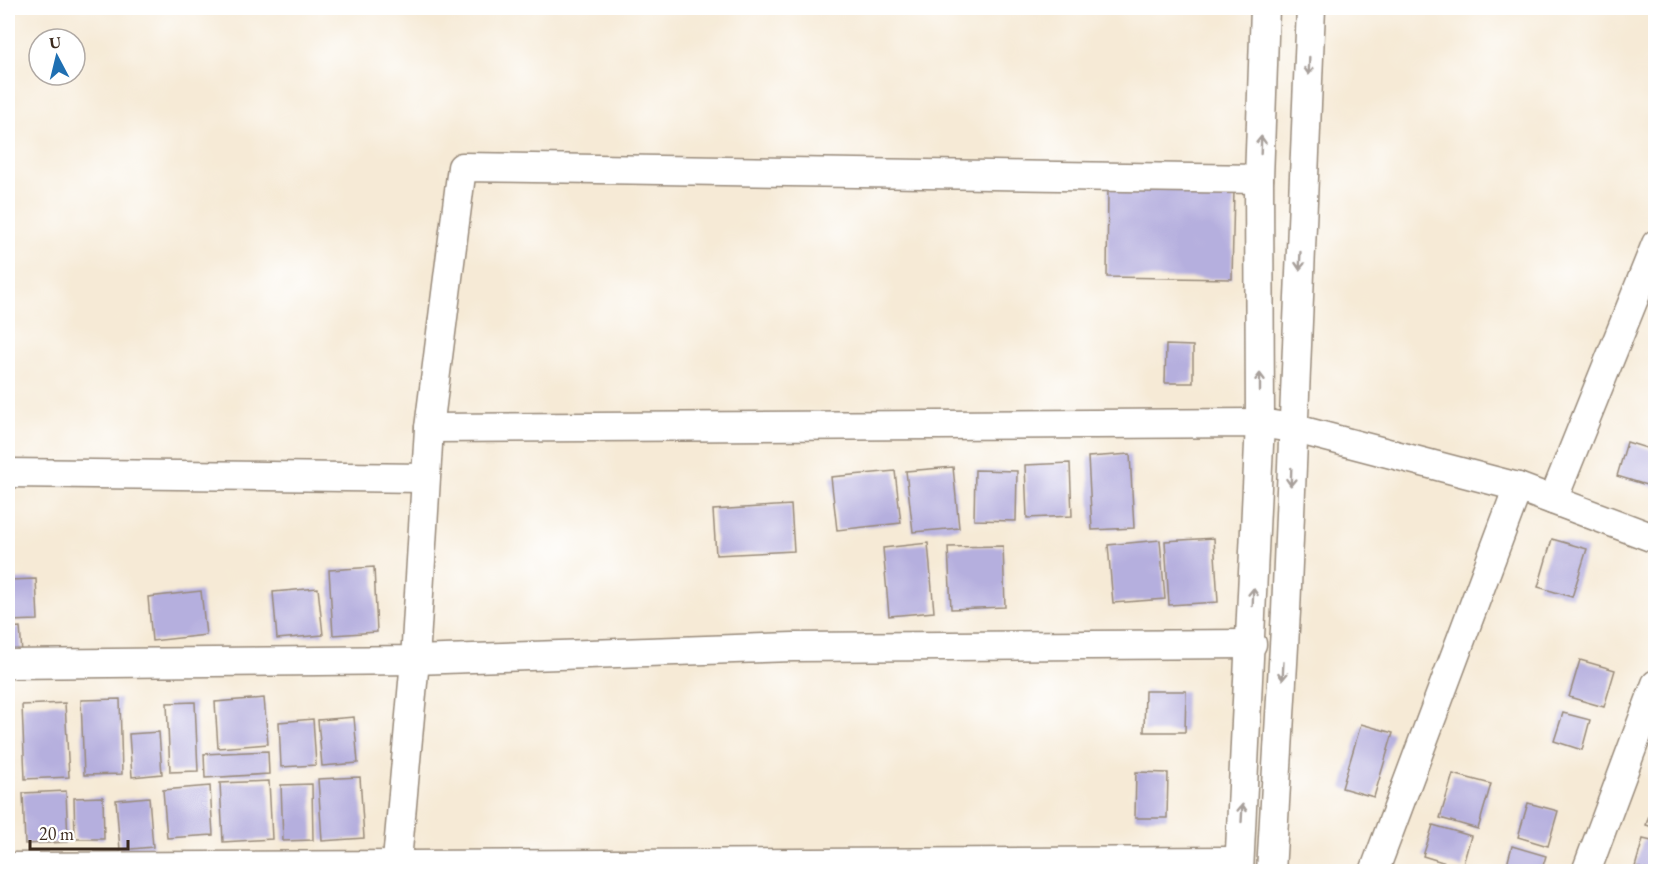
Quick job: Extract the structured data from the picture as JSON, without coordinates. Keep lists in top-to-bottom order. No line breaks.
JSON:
{"scale_bar":"20 m","north":"top"}
